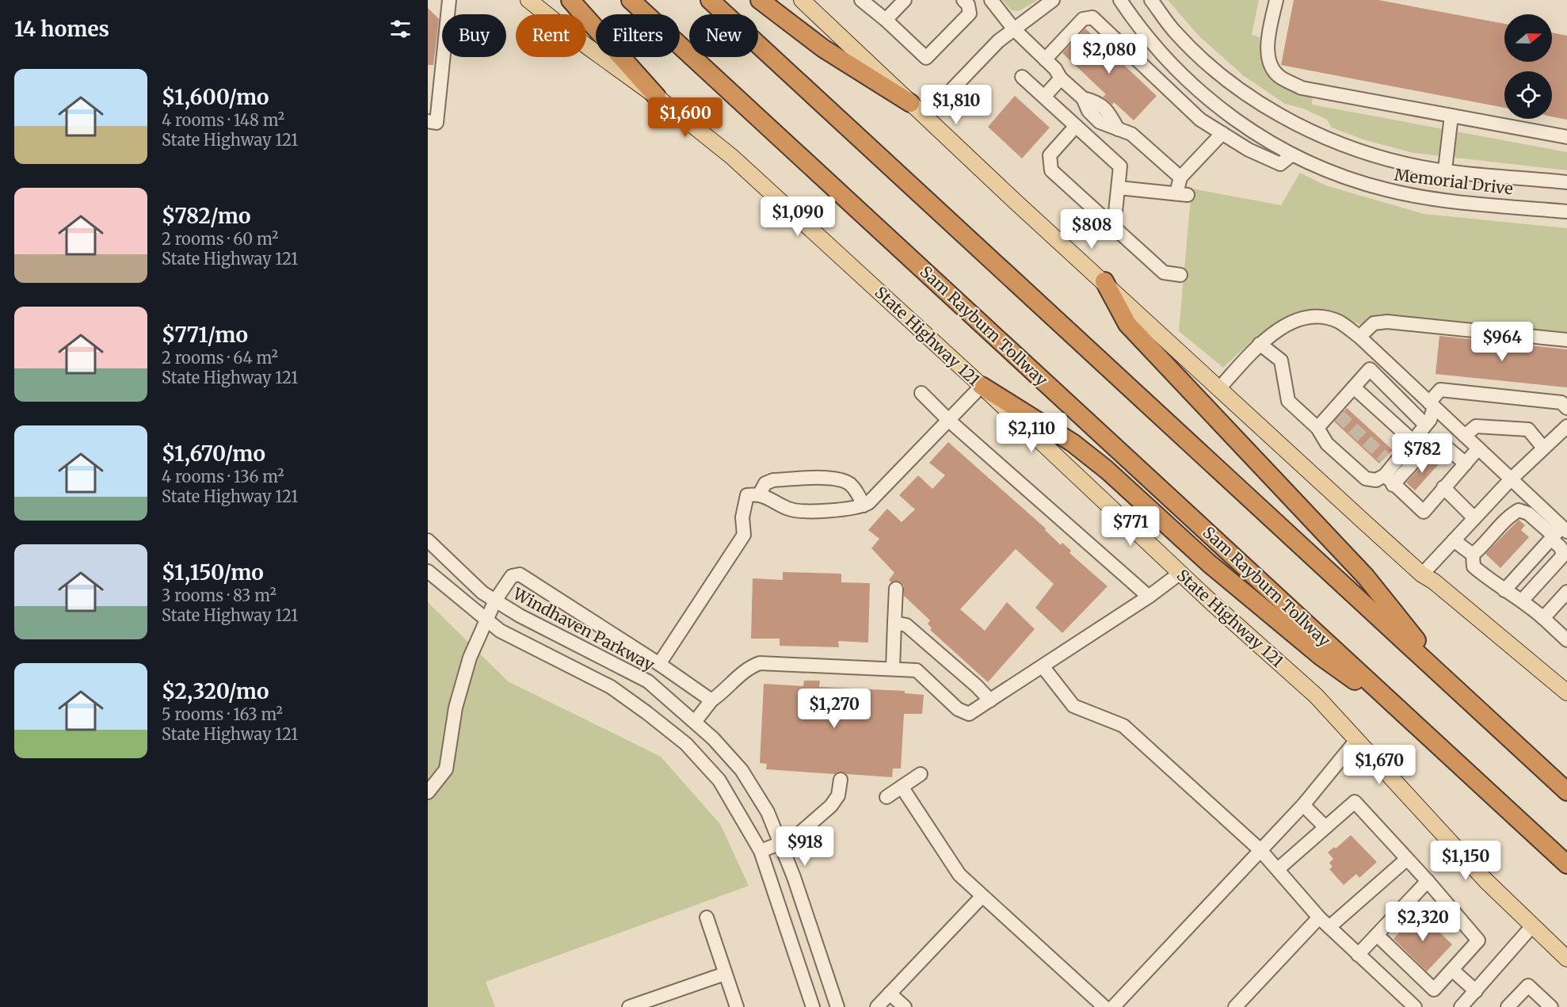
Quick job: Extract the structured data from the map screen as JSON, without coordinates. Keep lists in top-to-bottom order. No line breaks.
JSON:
{"streets":{"highway":["Sam Rayburn Tollway"],"main road":["State Highway 121"],"street":["Memorial Drive","Windhaven Parkway"]},"north":"right","page":{"heading":"14 homes","chip":["Buy","Rent","Filters","New"],"price":["$2,080","$1,810","$1,600","$1,090","$808","$964","$2,110","$782","$771","$1,270","$1,670","$918","$1,150","$2,320"],"list":[{"name":"$1,600/mo","note":"4 rooms · 148 m² · State Highway 121"},{"name":"$782/mo","note":"2 rooms · 60 m² · State Highway 121"},{"name":"$771/mo","note":"2 rooms · 64 m² · State Highway 121"},{"name":"$1,670/mo","note":"4 rooms · 136 m² · State Highway 121"},{"name":"$1,150/mo","note":"3 rooms · 83 m² · State Highway 121"},{"name":"$2,320/mo","note":"5 rooms · 163 m² · State Highway 121"}]}}
